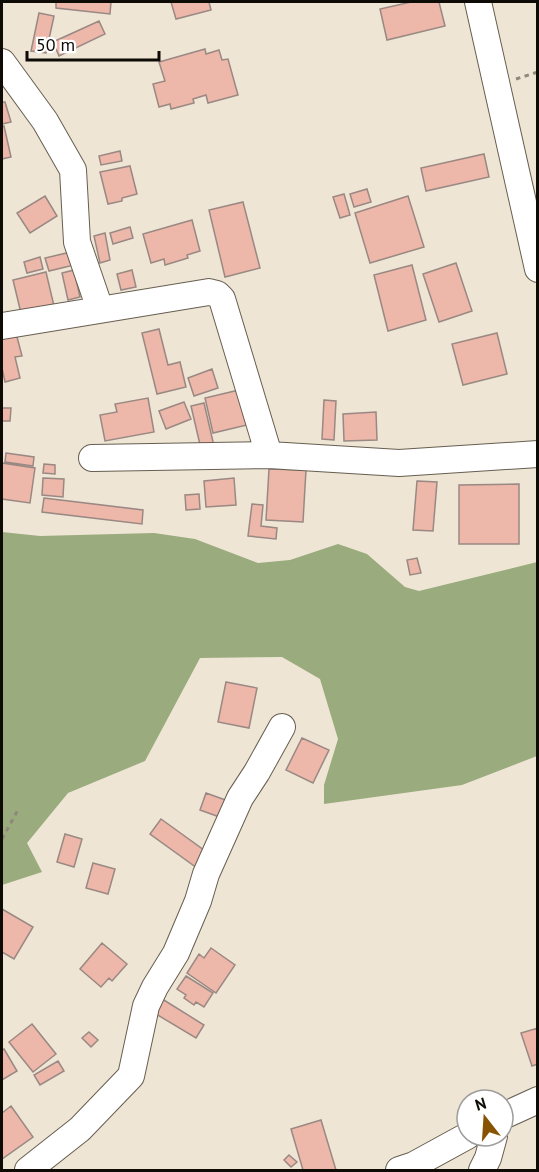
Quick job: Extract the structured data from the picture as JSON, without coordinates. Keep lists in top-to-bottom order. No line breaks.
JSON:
{"scale_bar":"50 m","north":"top"}
